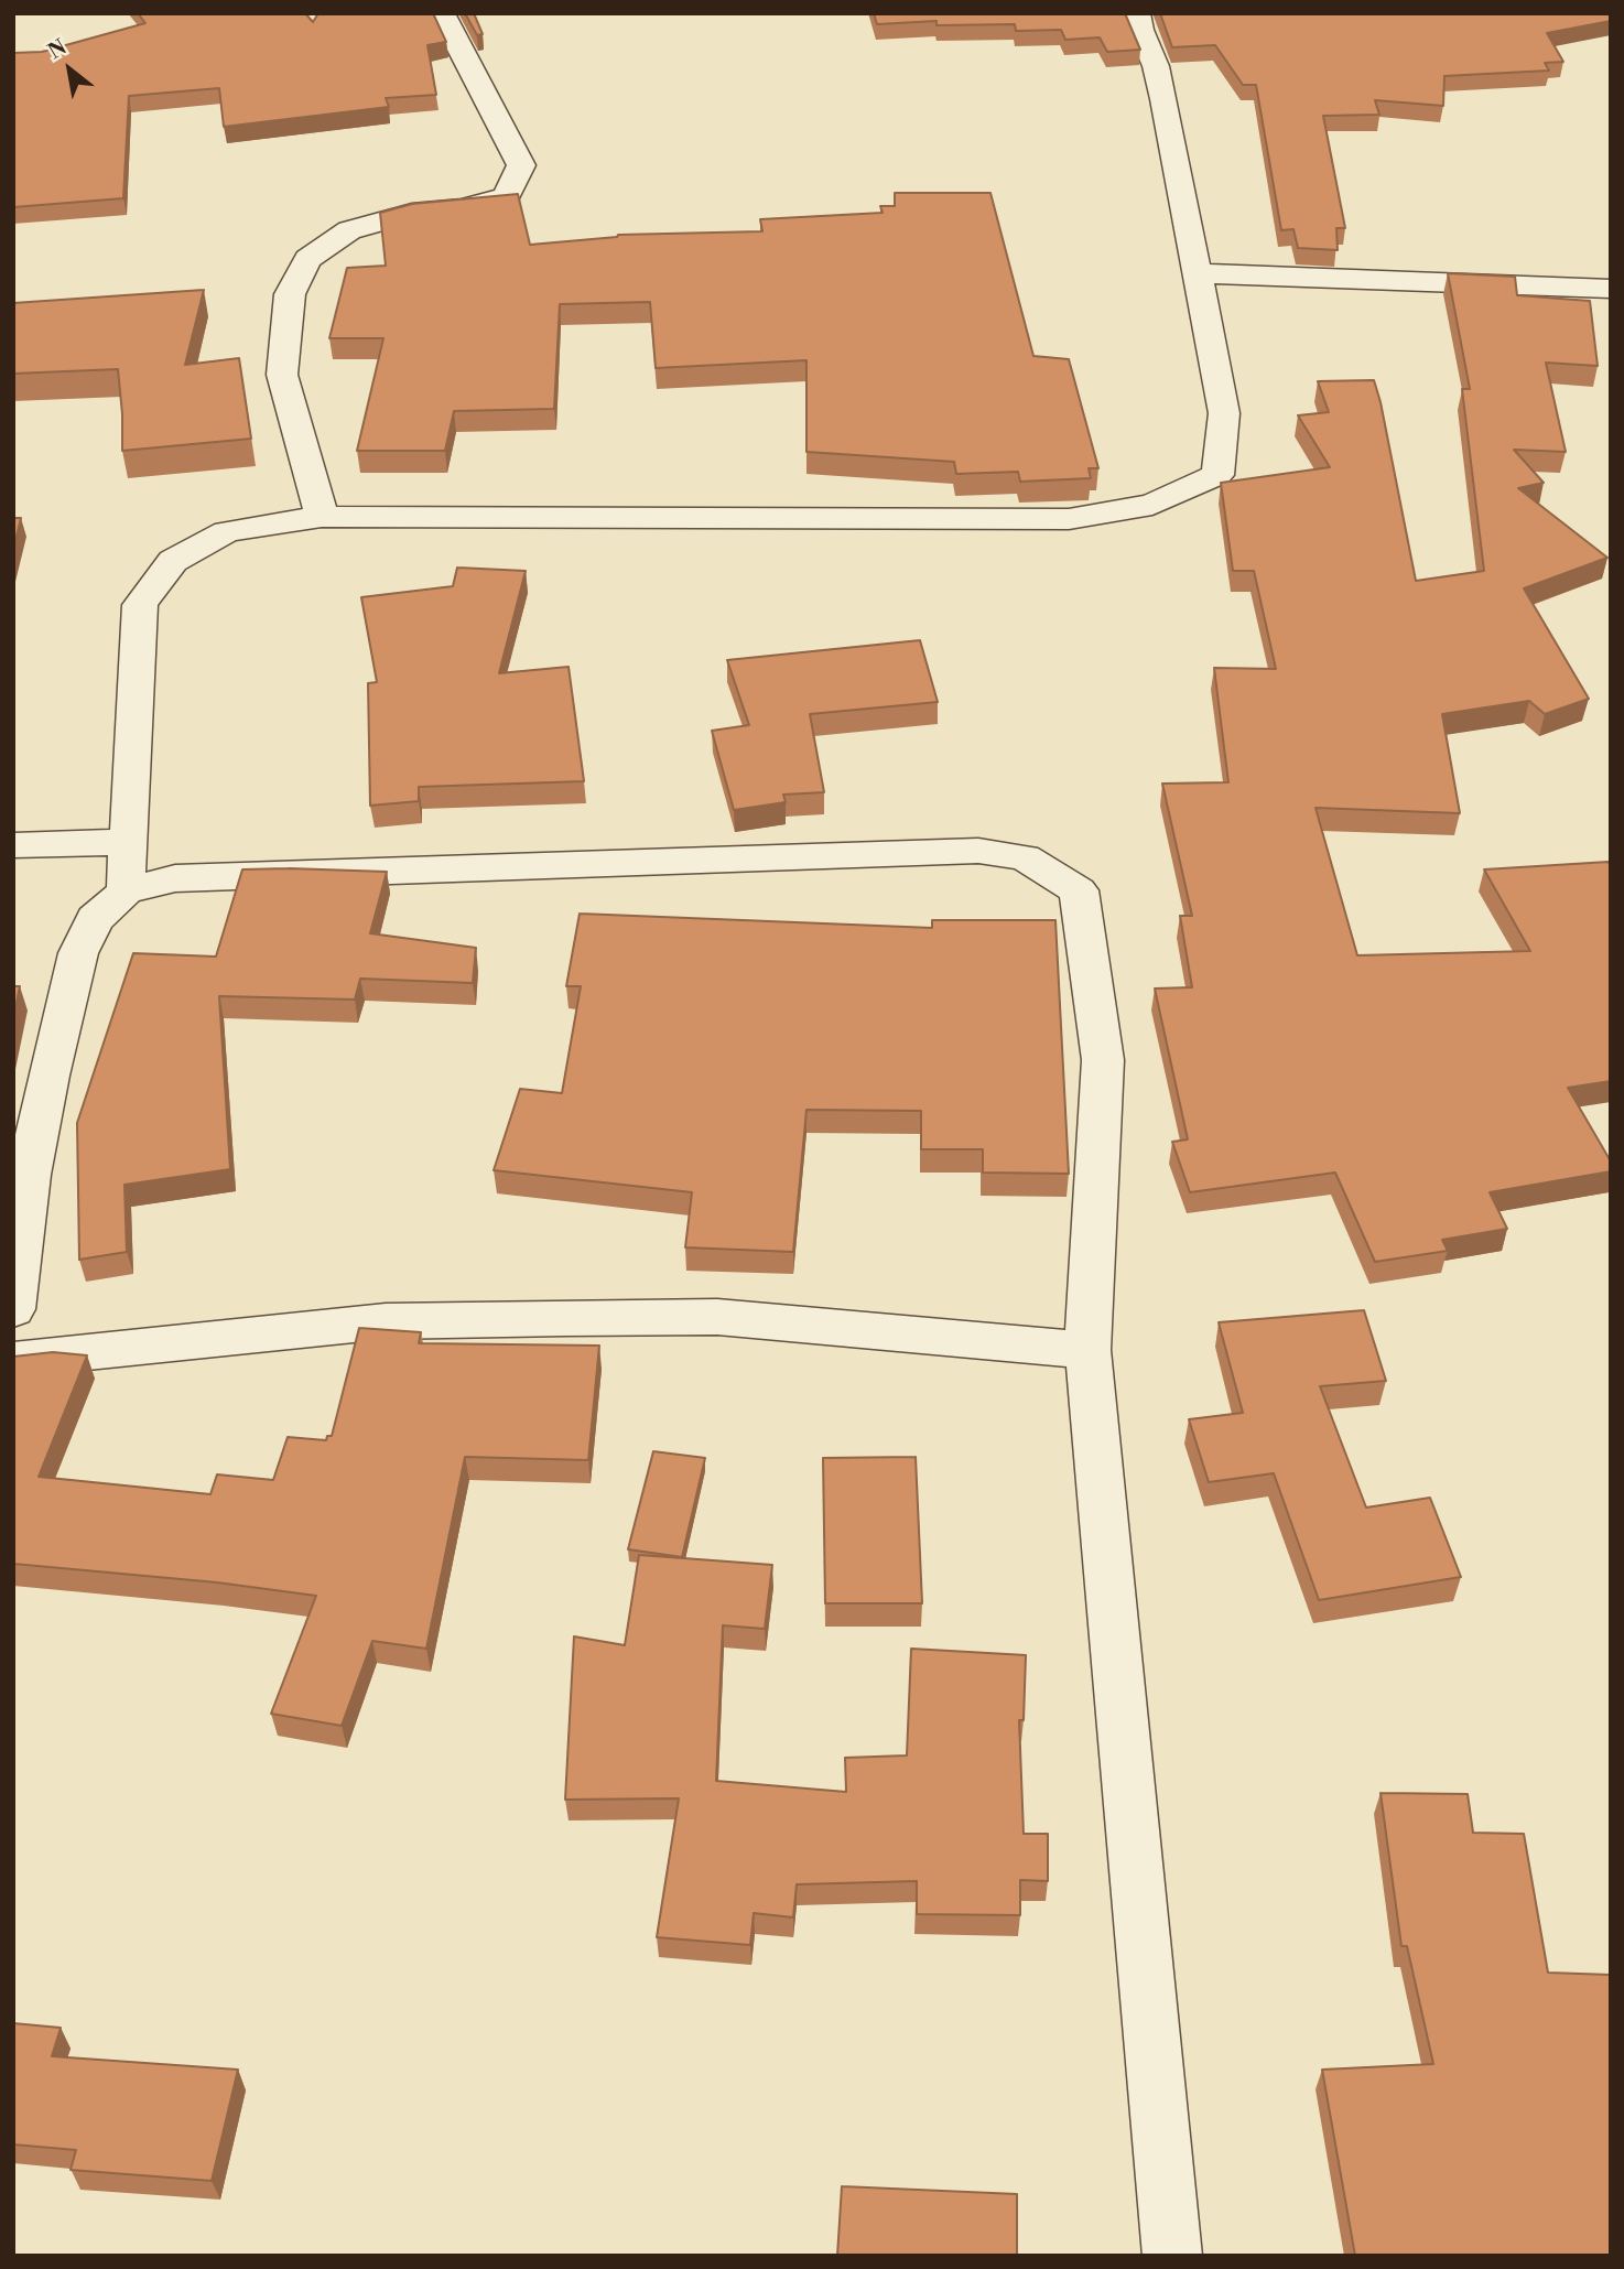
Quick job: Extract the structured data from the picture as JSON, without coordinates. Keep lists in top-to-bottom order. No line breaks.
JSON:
{"north":"top left"}
